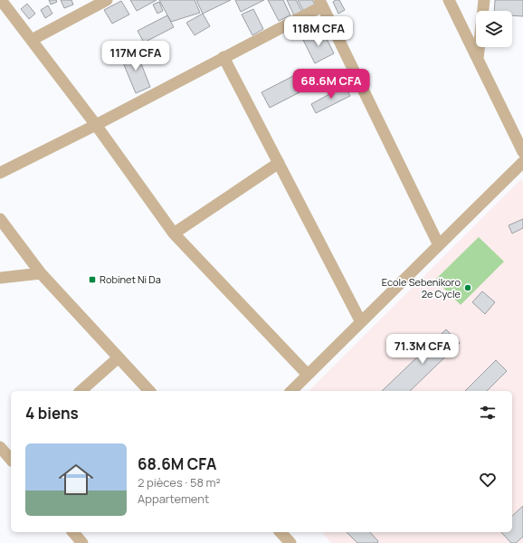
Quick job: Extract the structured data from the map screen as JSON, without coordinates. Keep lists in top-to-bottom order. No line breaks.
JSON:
{"places":{"transit":["Robinet Ni Da"],"other":["Ecole Sebenikoro 2e Cycle"]},"page":{"price":["118M CFA","117M CFA","68.6M CFA","71.3M CFA"],"heading":"4 biens","list":[{"name":"68.6M CFA","note":"2 pièces · 58 m² · Appartement"}]}}
